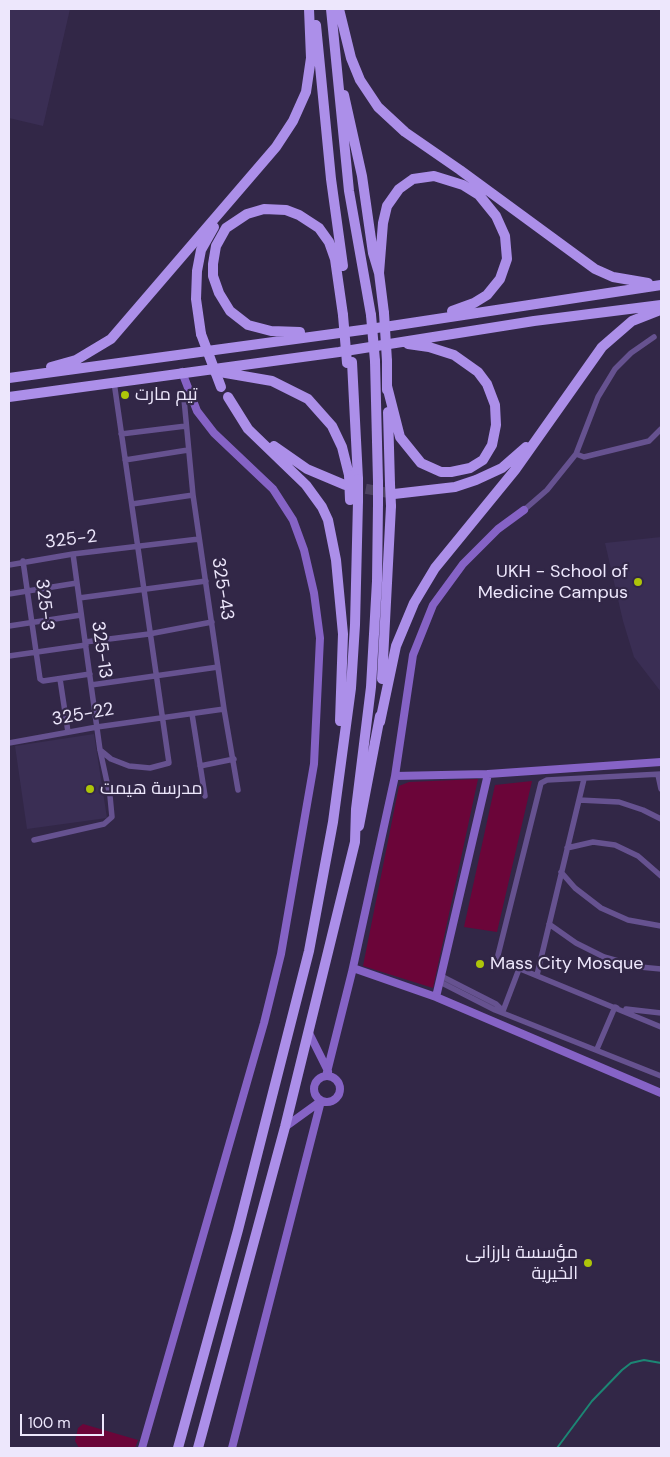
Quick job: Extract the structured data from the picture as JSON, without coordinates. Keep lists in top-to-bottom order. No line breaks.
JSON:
{"streets":{"street":["325-2","325-43","325-3","325-13","325-22"]},"crossings":[["325-2","325-43"],["325-2","325-3"],["325-2","325-13"],["325-43","325-22"],["325-13","325-22"]],"places":["تيم مارت","UKH - School of Medicine Campus","مدرسة هيمت","Mass City Mosque","مؤسسة بارزانی الخیریة"],"scale_bar":"100 m"}
